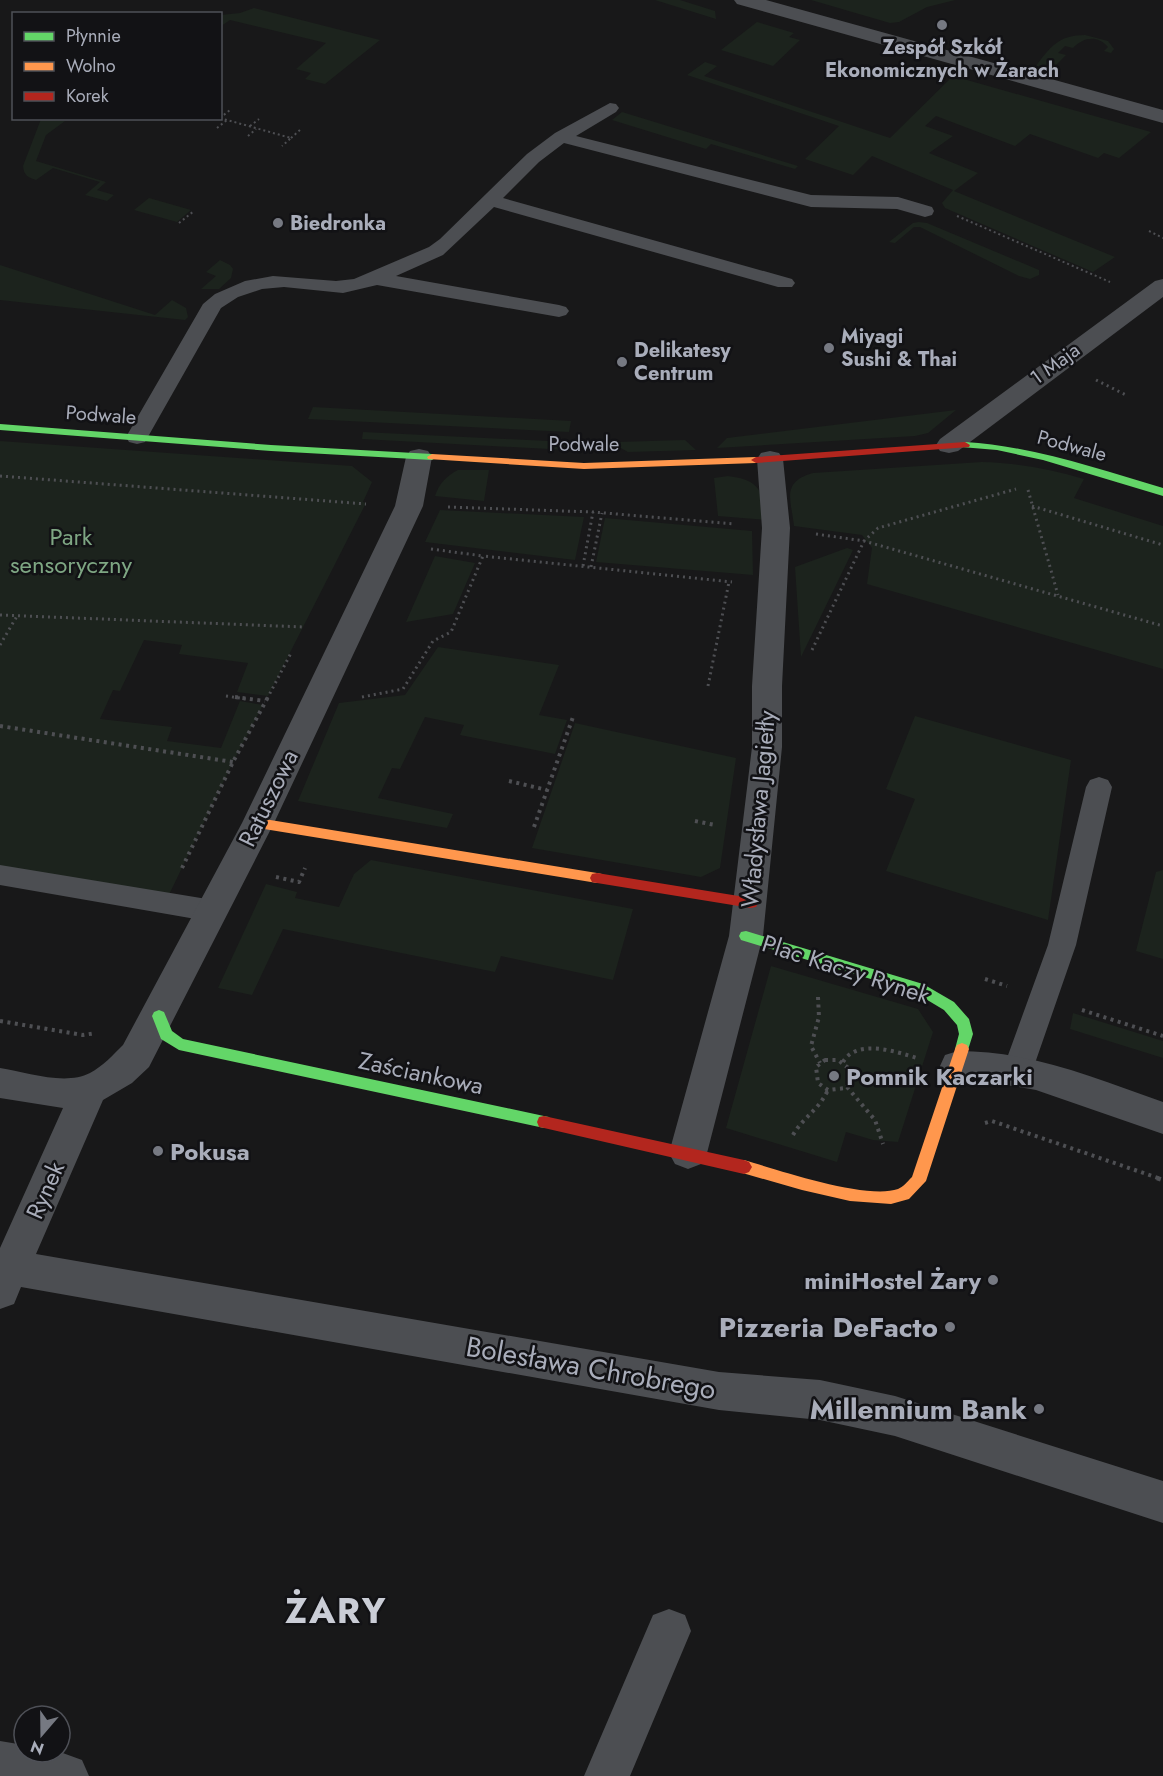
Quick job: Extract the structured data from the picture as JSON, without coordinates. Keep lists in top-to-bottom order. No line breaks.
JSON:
{"streets":{"street":["1 Maja","Podwale","Ratuszowa","Władysława Jagiełły","Plac Kaczy Rynek","Zaściankowa","Rynek","Bolesława Chrobrego"]},"crossings":[["1 Maja","Podwale"],["Podwale","Ratuszowa"],["Podwale","Władysława Jagiełły"],["Ratuszowa","Zaściankowa"],["Ratuszowa","Rynek"],["Władysława Jagiełły","Plac Kaczy Rynek"],["Władysława Jagiełły","Zaściankowa"],["Plac Kaczy Rynek","Zaściankowa"],["Rynek","Bolesława Chrobrego"]],"districts":["ŻARY"],"parks":["Park sensoryczny"],"places":["Zespół Szkół Ekonomicznych w Żarach","Biedronka","Miyagi Sushi & Thai","Delikatesy Centrum","Pomnik Kaczarki","Pokusa","miniHostel Żary","Pizzeria DeFacto","Millennium Bank"],"legend":["Płynnie","Wolno","Korek"],"north":"bottom"}
